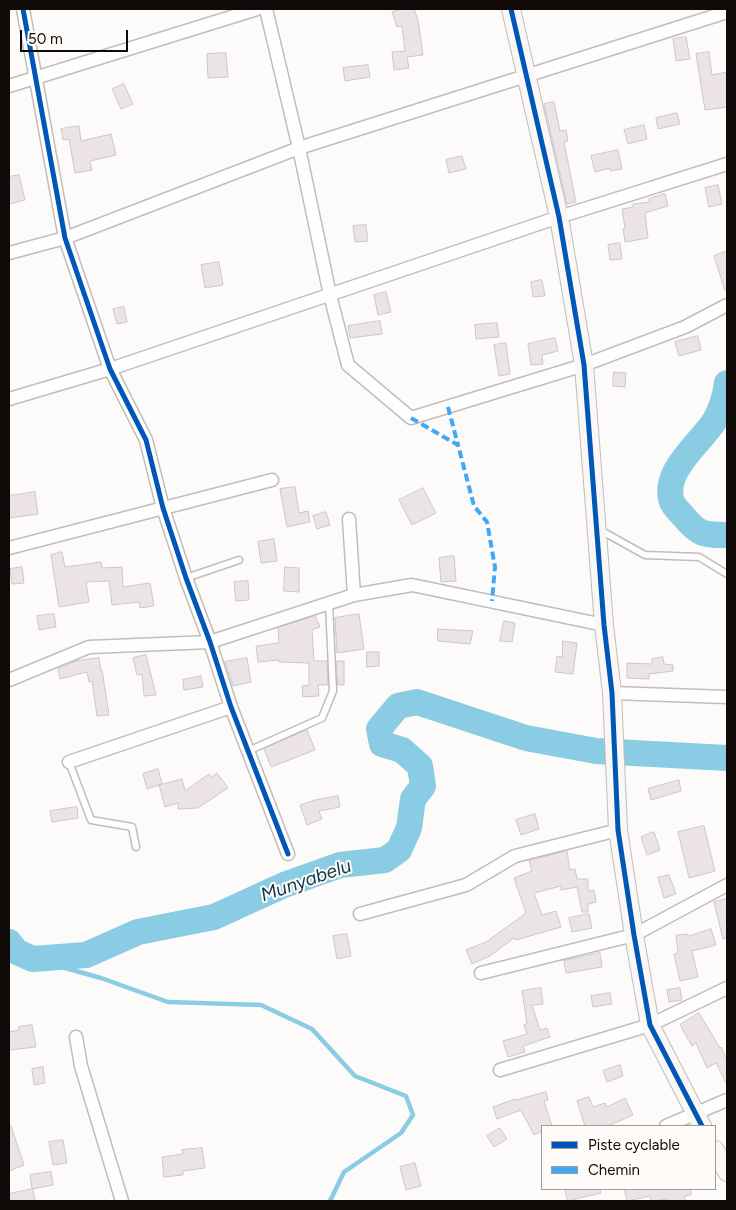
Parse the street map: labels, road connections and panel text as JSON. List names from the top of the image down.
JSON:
{
  "water": ["Munyabelu"],
  "legend": ["Piste cyclable", "Chemin"],
  "scale_bar": "50 m"
}
